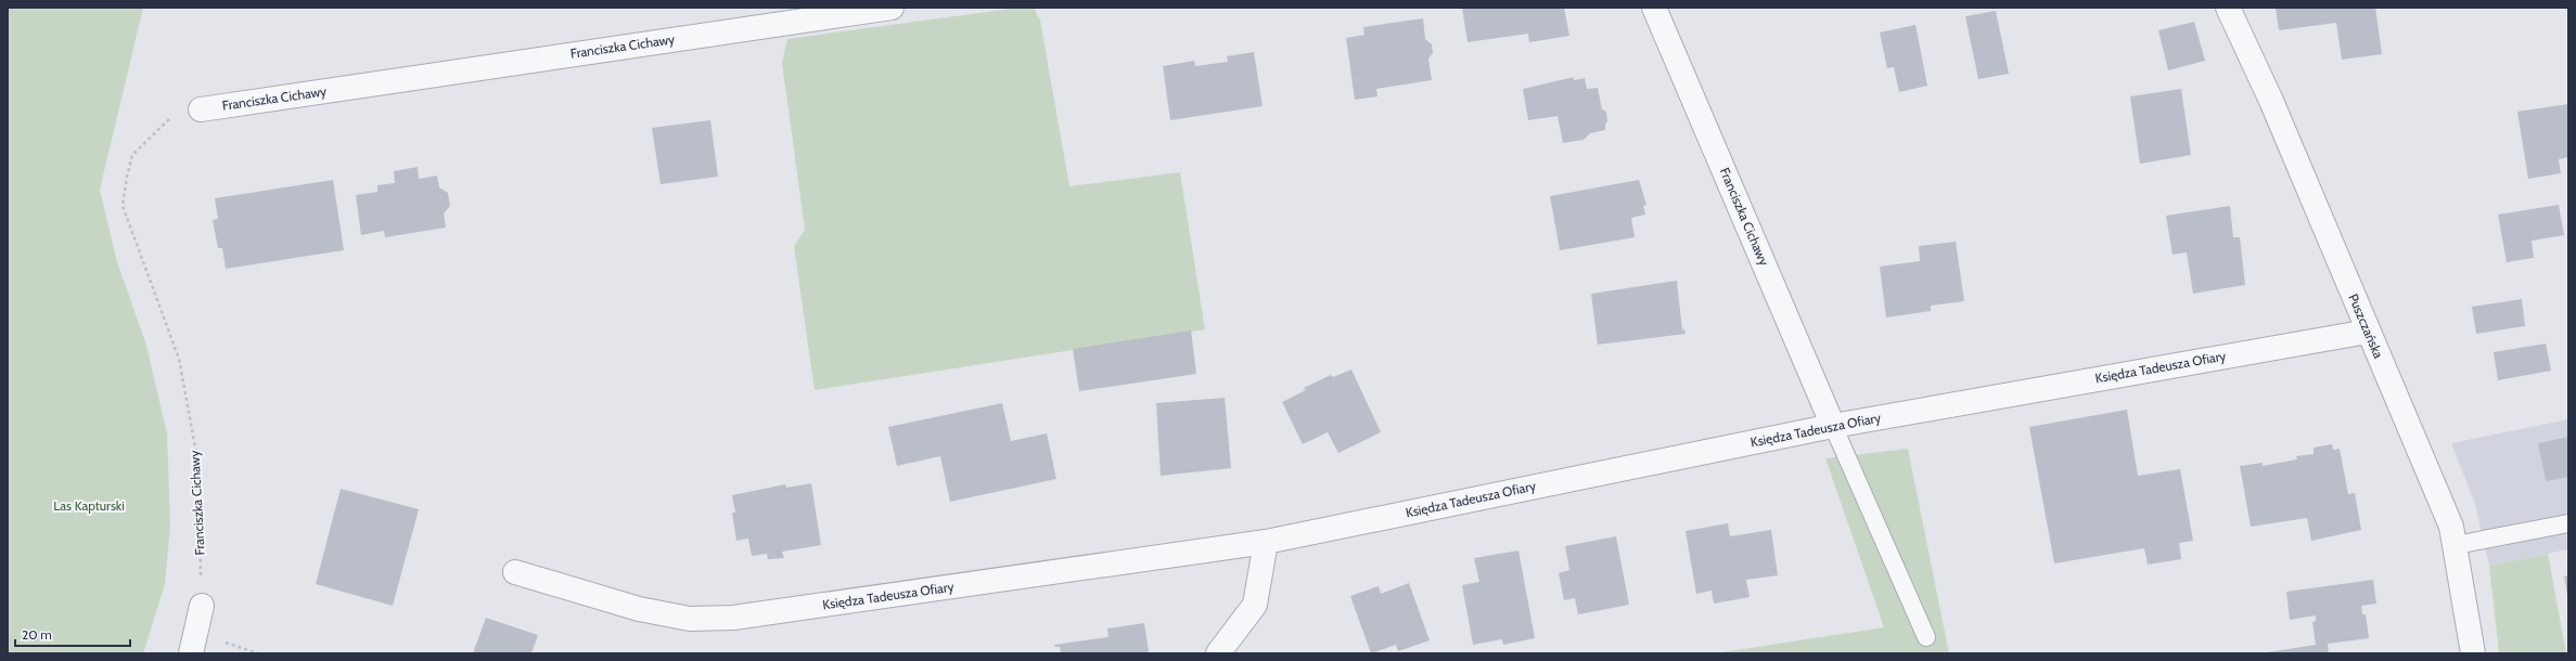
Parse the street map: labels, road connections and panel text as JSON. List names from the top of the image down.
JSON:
{
  "streets": {
    "street": ["Franciszka Cichawy", "Puszczańska", "Księdza Tadeusza Ofiary"]
  },
  "crossings": [
    ["Franciszka Cichawy", "Księdza Tadeusza Ofiary"],
    ["Puszczańska", "Księdza Tadeusza Ofiary"]
  ],
  "parks": ["Las Kapturski"],
  "scale_bar": "20 m"
}
